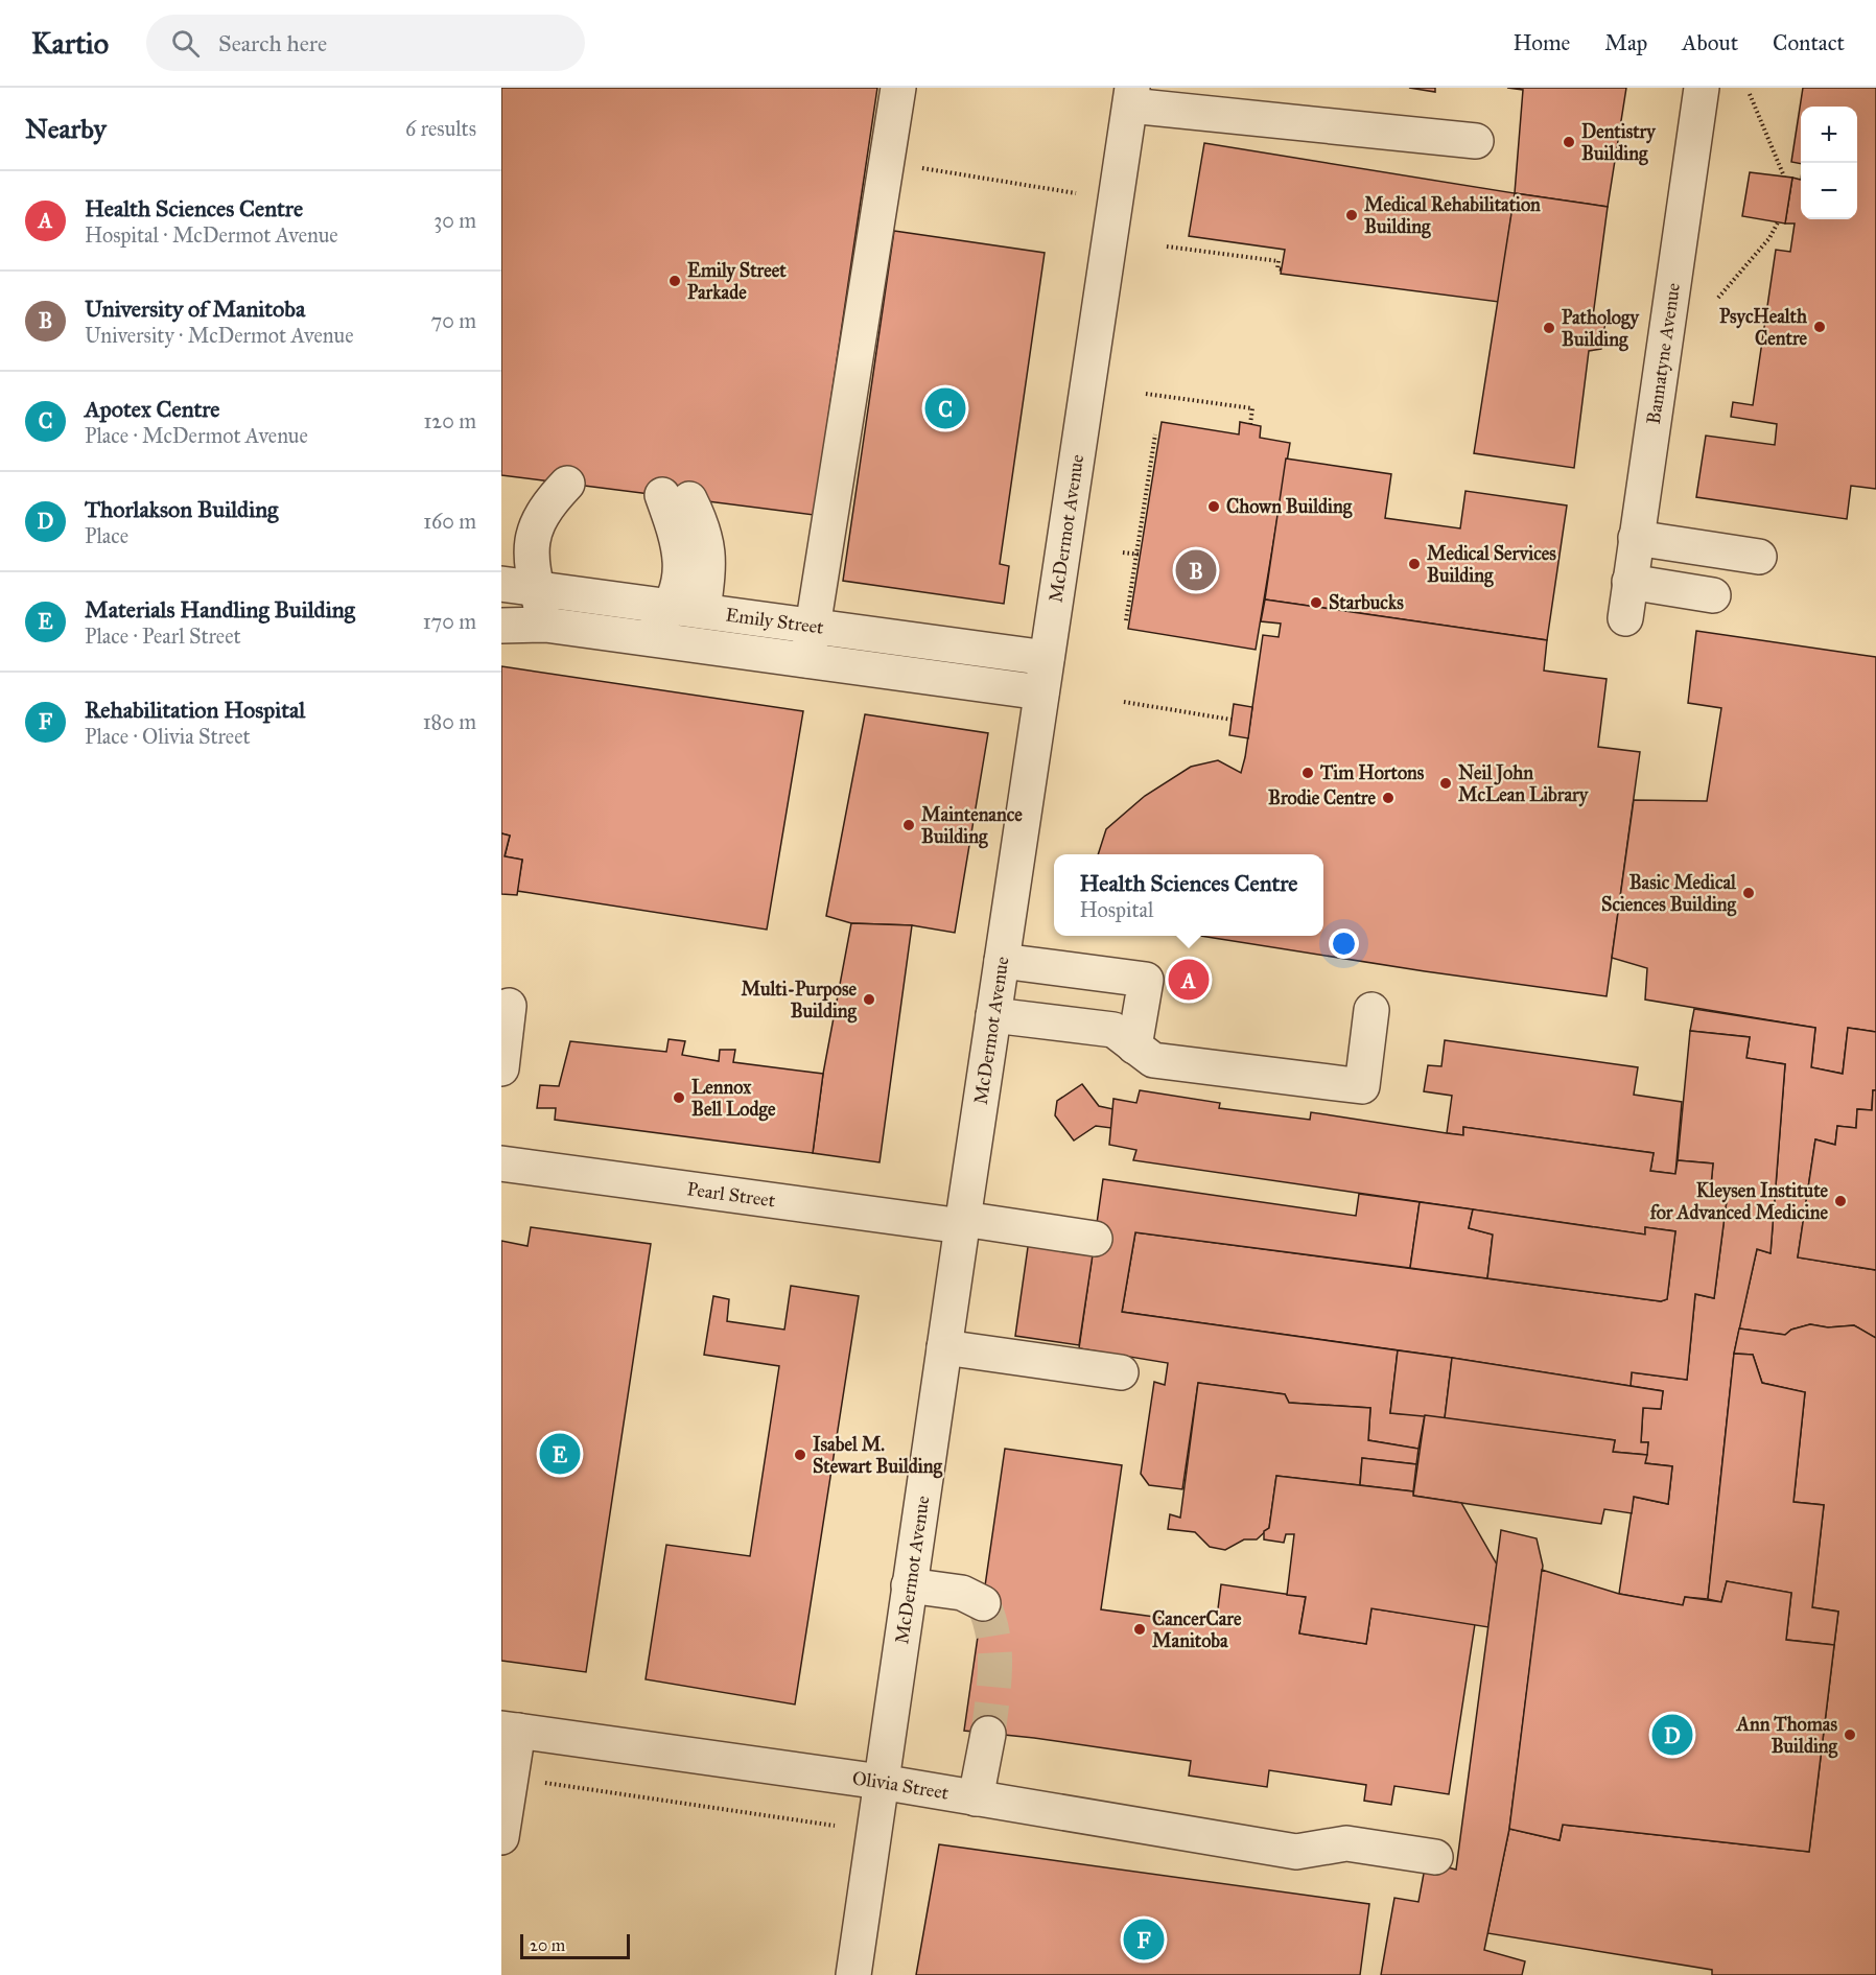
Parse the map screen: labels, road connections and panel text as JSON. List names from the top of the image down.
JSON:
{
  "streets": {
    "street": [
      "Bannatyne Avenue",
      "McDermot Avenue",
      "Emily Street",
      "Pearl Street",
      "Olivia Street"
    ]
  },
  "crossings": [
    ["McDermot Avenue", "Emily Street"],
    ["McDermot Avenue", "Pearl Street"],
    ["McDermot Avenue", "Olivia Street"]
  ],
  "places": [
    "Dentistry Building",
    "Medical Rehabilitation Building",
    "Emily Street Parkade",
    "PsycHealth Centre",
    "Pathology Building",
    "Chown Building",
    "Medical Services Building",
    "Starbucks",
    "Tim Hortons",
    "Neil John McLean Library",
    "Brodie Centre",
    "Maintenance Building",
    "Basic Medical Sciences Building",
    "Multi-Purpose Building",
    "Lennox Bell Lodge",
    "Kleysen Institute for Advanced Medicine",
    "Isabel M. Stewart Building",
    "CancerCare Manitoba",
    "Ann Thomas Building"
  ],
  "scale_bar": "20 m",
  "page": {
    "header": "Kartio",
    "search": "Search here",
    "nav": [
      "Home",
      "Map",
      "About",
      "Contact"
    ],
    "heading": ["Nearby", "6 results"],
    "map_buttons": ["+", "−"],
    "list": [
      {
        "mark": "A",
        "name": "Health Sciences Centre",
        "note": "Hospital · McDermot Avenue",
        "value": "30 m"
      },
      {
        "mark": "B",
        "name": "University of Manitoba",
        "note": "University · McDermot Avenue",
        "value": "70 m"
      },
      {
        "mark": "C",
        "name": "Apotex Centre",
        "note": "Place · McDermot Avenue",
        "value": "120 m"
      },
      {
        "mark": "D",
        "name": "Thorlakson Building",
        "note": "Place",
        "value": "160 m"
      },
      {
        "mark": "E",
        "name": "Materials Handling Building",
        "note": "Place · Pearl Street",
        "value": "170 m"
      },
      {
        "mark": "F",
        "name": "Rehabilitation Hospital",
        "note": "Place · Olivia Street",
        "value": "180 m"
      }
    ],
    "pins": [
      "C",
      "B",
      "A",
      "E",
      "D",
      "F"
    ],
    "popup": ["Health Sciences Centre", "Hospital"],
    "scale": "20 m"
  }
}
